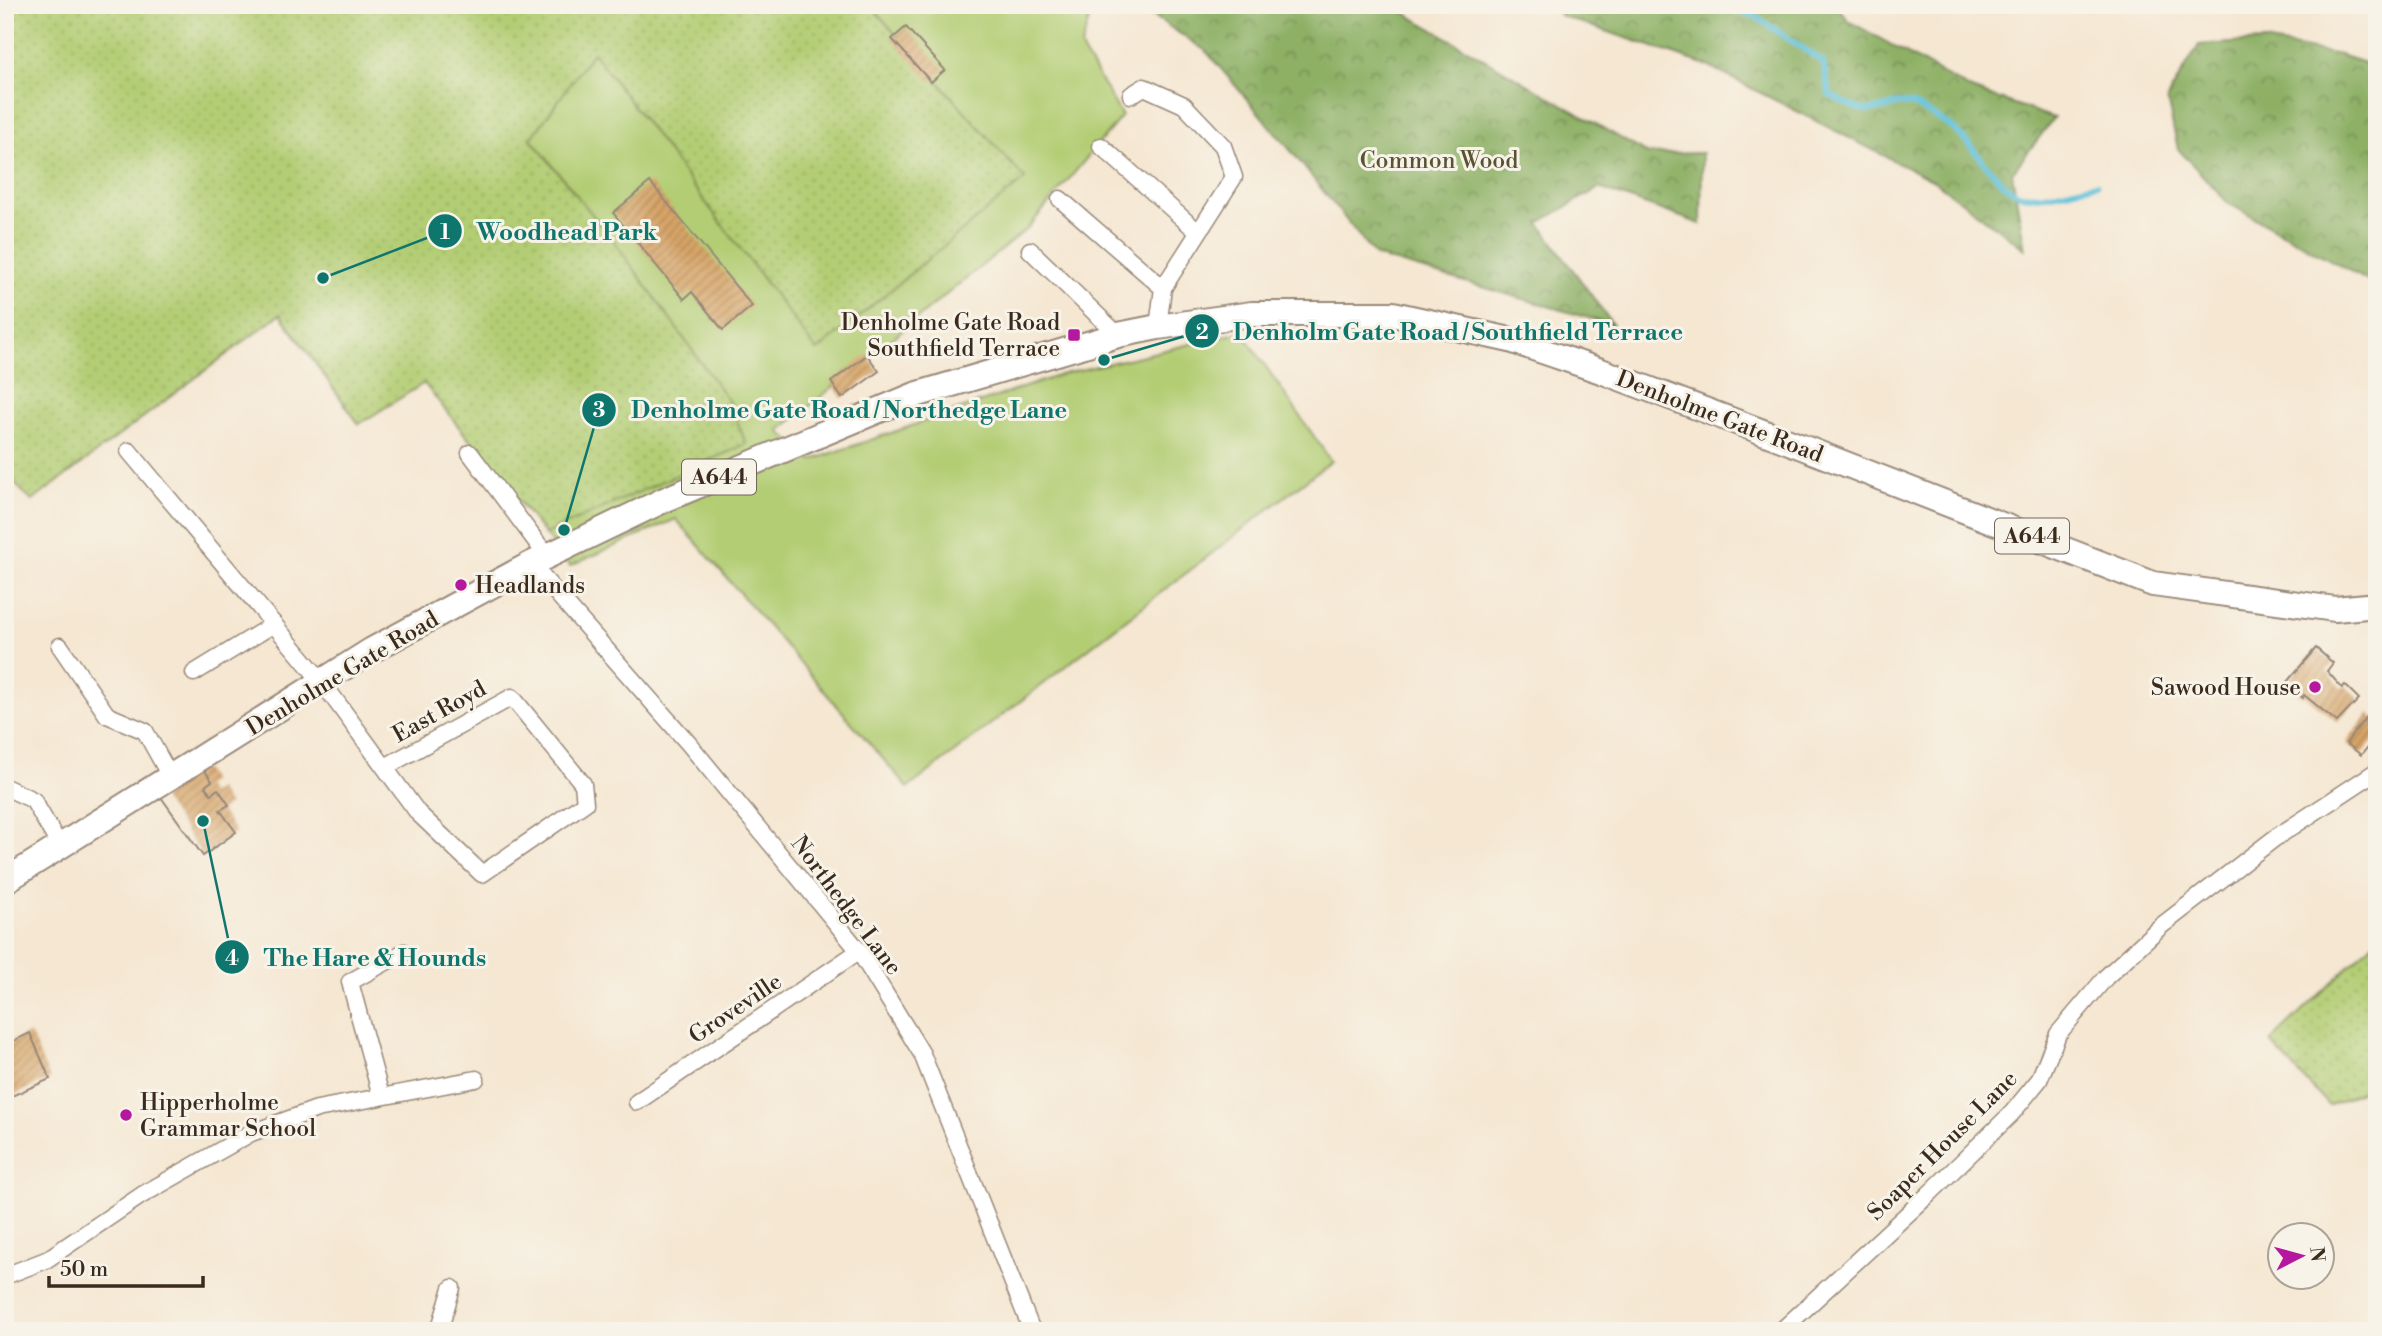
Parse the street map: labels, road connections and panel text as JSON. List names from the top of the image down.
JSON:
{
  "streets": {
    "main road": ["Denholme Gate Road", "A644"],
    "street": [
      "East Royd",
      "Northedge Lane",
      "Groveville",
      "Soaper House Lane"
    ]
  },
  "crossings": [
    ["Denholme Gate Road", "Northedge Lane"],
    ["Northedge Lane", "Groveville"]
  ],
  "parks": ["Common Wood"],
  "places": {
    "other": [
      "Woodhead Park",
      "Denholm Gate Road / Southfield Terrace",
      "Denholme Gate Road / Northedge Lane",
      "Headlands",
      "Sawood House",
      "The Hare & Hounds",
      "Hipperholme Grammar School"
    ],
    "transit": ["Denholme Gate Road Southfield Terrace"]
  },
  "scale_bar": "50 m",
  "north": "right"
}
